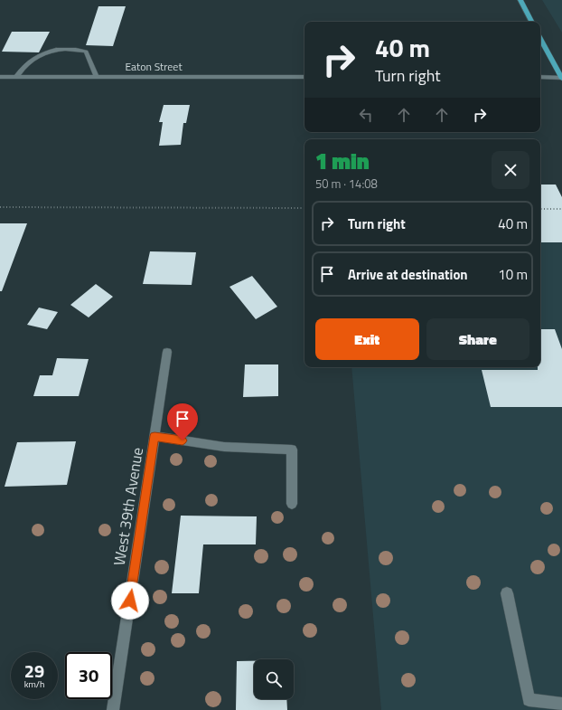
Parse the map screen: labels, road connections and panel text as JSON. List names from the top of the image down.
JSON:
{
  "streets": {
    "street": ["Eaton Street", "West 39th Avenue"]
  },
  "page": {
    "turn": ["40 m", "Turn right"],
    "heading": ["1 min", "50 m · 14:08"],
    "list": [
      {
        "name": "Turn right",
        "value": "40 m"
      },
      {
        "name": "Arrive at destination",
        "value": "10 m"
      }
    ],
    "buttons": ["Exit", "Share"],
    "speed": "29 km/h",
    "limit": "30"
  }
}
